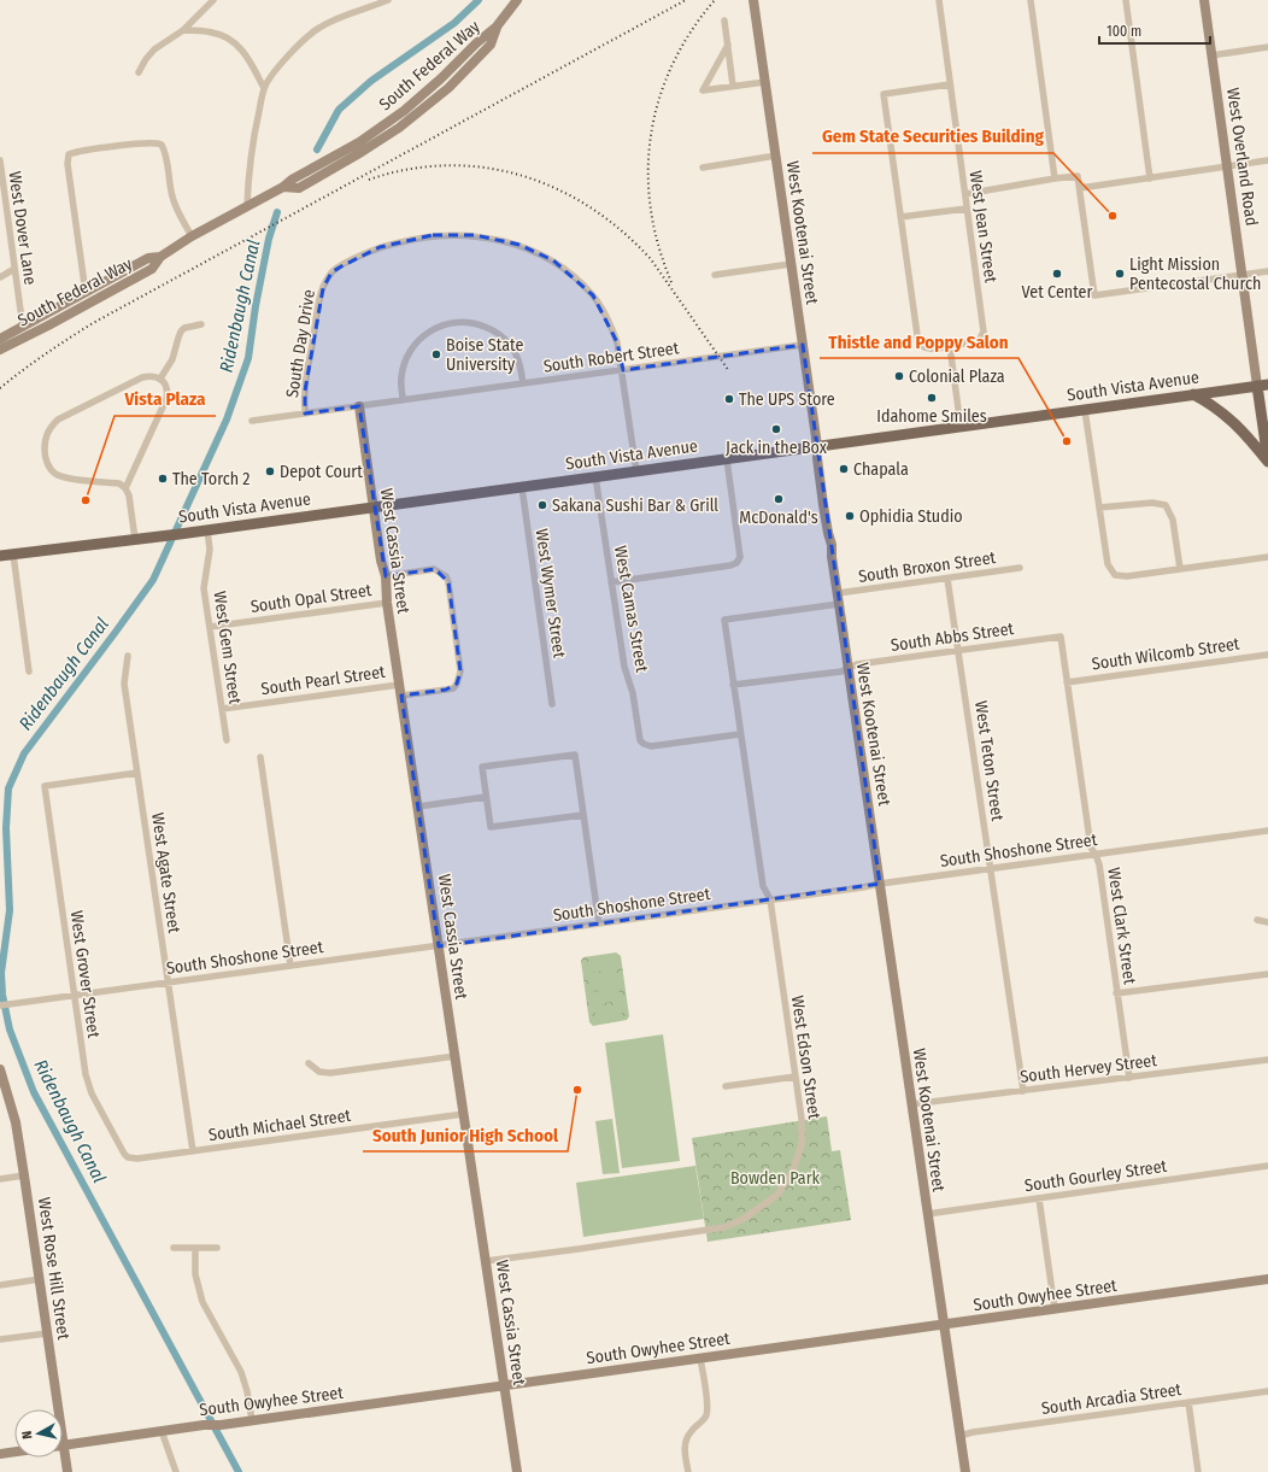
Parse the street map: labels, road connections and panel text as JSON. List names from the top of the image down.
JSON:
{
  "streets": {
    "main road": ["West Overland Road", "South Vista Avenue"],
    "street": [
      "South Federal Way",
      "West Jean Street",
      "West Dover Lane",
      "West Kootenai Street",
      "South Day Drive",
      "South Robert Street",
      "West Cassia Street",
      "South Broxon Street",
      "West Wymer Street",
      "South Opal Street",
      "West Camas Street",
      "South Abbs Street",
      "West Gem Street",
      "South Wilcomb Street",
      "South Pearl Street",
      "West Teton Street",
      "South Shoshone Street",
      "West Agate Street",
      "West Clark Street",
      "West Grover Street",
      "West Edson Street",
      "South Hervey Street",
      "South Michael Street",
      "South Gourley Street",
      "West Rose Hill Street",
      "South Owyhee Street",
      "South Arcadia Street"
    ]
  },
  "crossings": [
    ["South Federal Way", "West Dover Lane"],
    ["West Overland Road", "South Vista Avenue"],
    ["West Kootenai Street", "South Robert Street"],
    ["West Kootenai Street", "South Vista Avenue"],
    ["West Kootenai Street", "South Broxon Street"],
    ["West Kootenai Street", "South Abbs Street"],
    ["West Kootenai Street", "South Shoshone Street"],
    ["West Kootenai Street", "South Hervey Street"],
    ["West Kootenai Street", "South Gourley Street"],
    ["West Kootenai Street", "South Owyhee Street"],
    ["West Kootenai Street", "South Arcadia Street"],
    ["South Day Drive", "South Robert Street"],
    ["South Day Drive", "South Vista Avenue"],
    ["South Robert Street", "West Cassia Street"],
    ["South Vista Avenue", "West Cassia Street"],
    ["South Vista Avenue", "West Wymer Street"],
    ["South Vista Avenue", "West Camas Street"],
    ["South Vista Avenue", "West Gem Street"],
    ["West Cassia Street", "South Opal Street"],
    ["West Cassia Street", "South Pearl Street"],
    ["West Cassia Street", "South Shoshone Street"],
    ["West Cassia Street", "West Edson Street"],
    ["West Cassia Street", "South Michael Street"],
    ["West Cassia Street", "South Owyhee Street"],
    ["South Broxon Street", "West Teton Street"],
    ["South Broxon Street", "West Edson Street"],
    ["South Opal Street", "West Gem Street"],
    ["West Camas Street", "West Edson Street"],
    ["South Abbs Street", "West Teton Street"],
    ["South Abbs Street", "West Clark Street"],
    ["South Abbs Street", "West Edson Street"],
    ["West Gem Street", "South Pearl Street"],
    ["South Wilcomb Street", "West Clark Street"],
    ["West Teton Street", "South Shoshone Street"],
    ["West Teton Street", "South Hervey Street"],
    ["South Shoshone Street", "West Agate Street"],
    ["South Shoshone Street", "West Clark Street"],
    ["South Shoshone Street", "West Grover Street"],
    ["South Shoshone Street", "West Edson Street"],
    ["West Agate Street", "West Grover Street"],
    ["West Agate Street", "South Michael Street"],
    ["West Clark Street", "South Hervey Street"],
    ["West Grover Street", "South Michael Street"],
    ["West Rose Hill Street", "South Owyhee Street"]
  ],
  "water": ["Ridenbaugh Canal"],
  "parks": ["Bowden Park"],
  "places": [
    "Gem State Securities Building",
    "Vet Center",
    "Light Mission Pentecostal Church",
    "Boise State University",
    "Colonial Plaza",
    "Idahome Smiles",
    "The UPS Store",
    "Jack in the Box",
    "Thistle and Poppy Salon",
    "Chapala",
    "Depot Court",
    "The Torch 2",
    "McDonald's",
    "Vista Plaza",
    "Sakana Sushi Bar & Grill",
    "Ophidia Studio",
    "South Junior High School"
  ],
  "scale_bar": "100 m",
  "north": "left"
}
